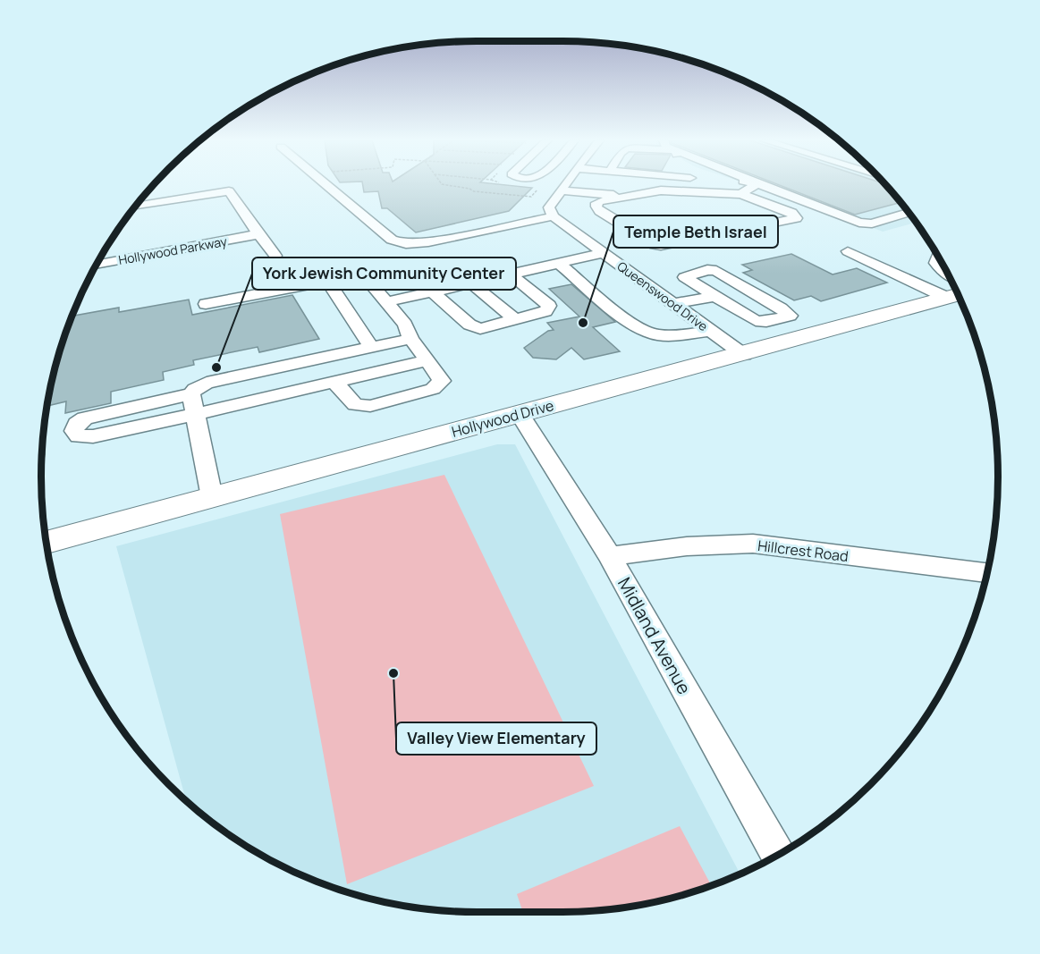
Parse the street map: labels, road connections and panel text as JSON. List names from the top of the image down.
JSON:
{
  "streets": {
    "main road": ["Hollywood Drive"],
    "street": [
      "Hollywood Parkway",
      "Queenswood Drive",
      "Hillcrest Road",
      "Midland Avenue"
    ]
  },
  "crossings": [
    ["Queenswood Drive", "Hollywood Drive"],
    ["Hollywood Drive", "Midland Avenue"],
    ["Hillcrest Road", "Midland Avenue"]
  ],
  "places": ["Temple Beth Israel", "York Jewish Community Center", "Valley View Elementary"]
}
